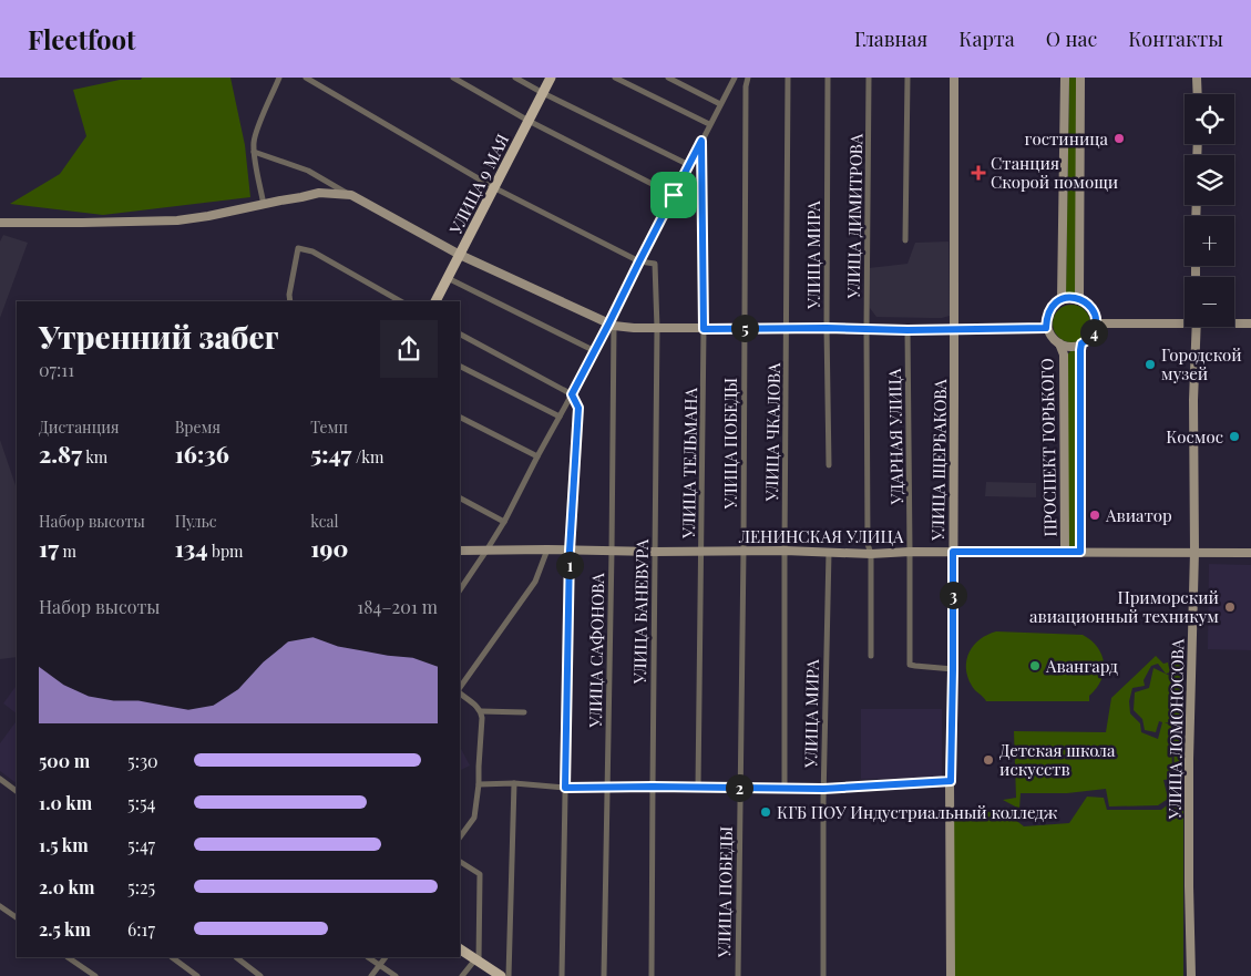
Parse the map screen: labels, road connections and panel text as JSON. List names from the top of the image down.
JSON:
{
  "streets": {
    "main road": [
      "УЛИЦА 9 МАЯ",
      "ПРОСПЕКТ ГОРЬКОГО",
      "УЛИЦА ЩЕРБАКОВА",
      "ЛЕНИНСКАЯ УЛИЦА",
      "УЛИЦА ЛОМОНОСОВА"
    ],
    "street": [
      "УЛИЦА ДИМИТРОВА",
      "УЛИЦА МИРА",
      "УЛИЦА ЧКАЛОВА",
      "УДАРНАЯ УЛИЦА",
      "УЛИЦА ПОБЕДЫ",
      "УЛИЦА ТЕЛЬМАНА",
      "УЛИЦА БАНЕВУРА",
      "УЛИЦА САФОНОВА"
    ]
  },
  "crossings": [
    ["УЛИЦА ДИМИТРОВА", "ЛЕНИНСКАЯ УЛИЦА"],
    ["УЛИЦА МИРА", "ЛЕНИНСКАЯ УЛИЦА"],
    ["УЛИЦА ЧКАЛОВА", "ЛЕНИНСКАЯ УЛИЦА"],
    ["УДАРНАЯ УЛИЦА", "УЛИЦА ЩЕРБАКОВА"],
    ["УДАРНАЯ УЛИЦА", "ЛЕНИНСКАЯ УЛИЦА"],
    ["УЛИЦА ПОБЕДЫ", "ЛЕНИНСКАЯ УЛИЦА"],
    ["ПРОСПЕКТ ГОРЬКОГО", "ЛЕНИНСКАЯ УЛИЦА"],
    ["УЛИЦА ЩЕРБАКОВА", "ЛЕНИНСКАЯ УЛИЦА"],
    ["УЛИЦА ТЕЛЬМАНА", "ЛЕНИНСКАЯ УЛИЦА"],
    ["ЛЕНИНСКАЯ УЛИЦА", "УЛИЦА БАНЕВУРА"],
    ["ЛЕНИНСКАЯ УЛИЦА", "УЛИЦА САФОНОВА"],
    ["ЛЕНИНСКАЯ УЛИЦА", "УЛИЦА ЛОМОНОСОВА"]
  ],
  "places": {
    "other": [
      "гостиница",
      "Городской музей",
      "Космос",
      "Авиатор",
      "Приморский авиационный техникум",
      "Авангард",
      "Детская школа искусств",
      "КГБ ПОУ Индустриальный колледж"
    ],
    "health": ["Станция Скорой помощи"]
  },
  "page": {
    "header": "Fleetfoot",
    "nav": [
      "Главная",
      "Карта",
      "О нас",
      "Контакты"
    ],
    "map_buttons": ["+", "−"],
    "heading": ["Утренний забег", "07:11"],
    "pins": [
      "5",
      "4",
      "1",
      "3",
      "2"
    ],
    "stats": [
      ["Дистанция", "2.87 km"],
      ["Время", "16:36"],
      ["Темп", "5:47 /km"],
      ["Набор высоты", "17 m"],
      ["Пульс", "134 bpm"],
      ["kcal", "190"]
    ],
    "chart": ["Набор высоты", "184–201 m"],
    "list": [
      {
        "name": "500 m",
        "note": "5:30"
      },
      {
        "name": "1.0 km",
        "note": "5:54"
      },
      {
        "name": "1.5 km",
        "note": "5:47"
      },
      {
        "name": "2.0 km",
        "note": "5:25"
      },
      {
        "name": "2.5 km",
        "note": "6:17"
      }
    ]
  }
}
